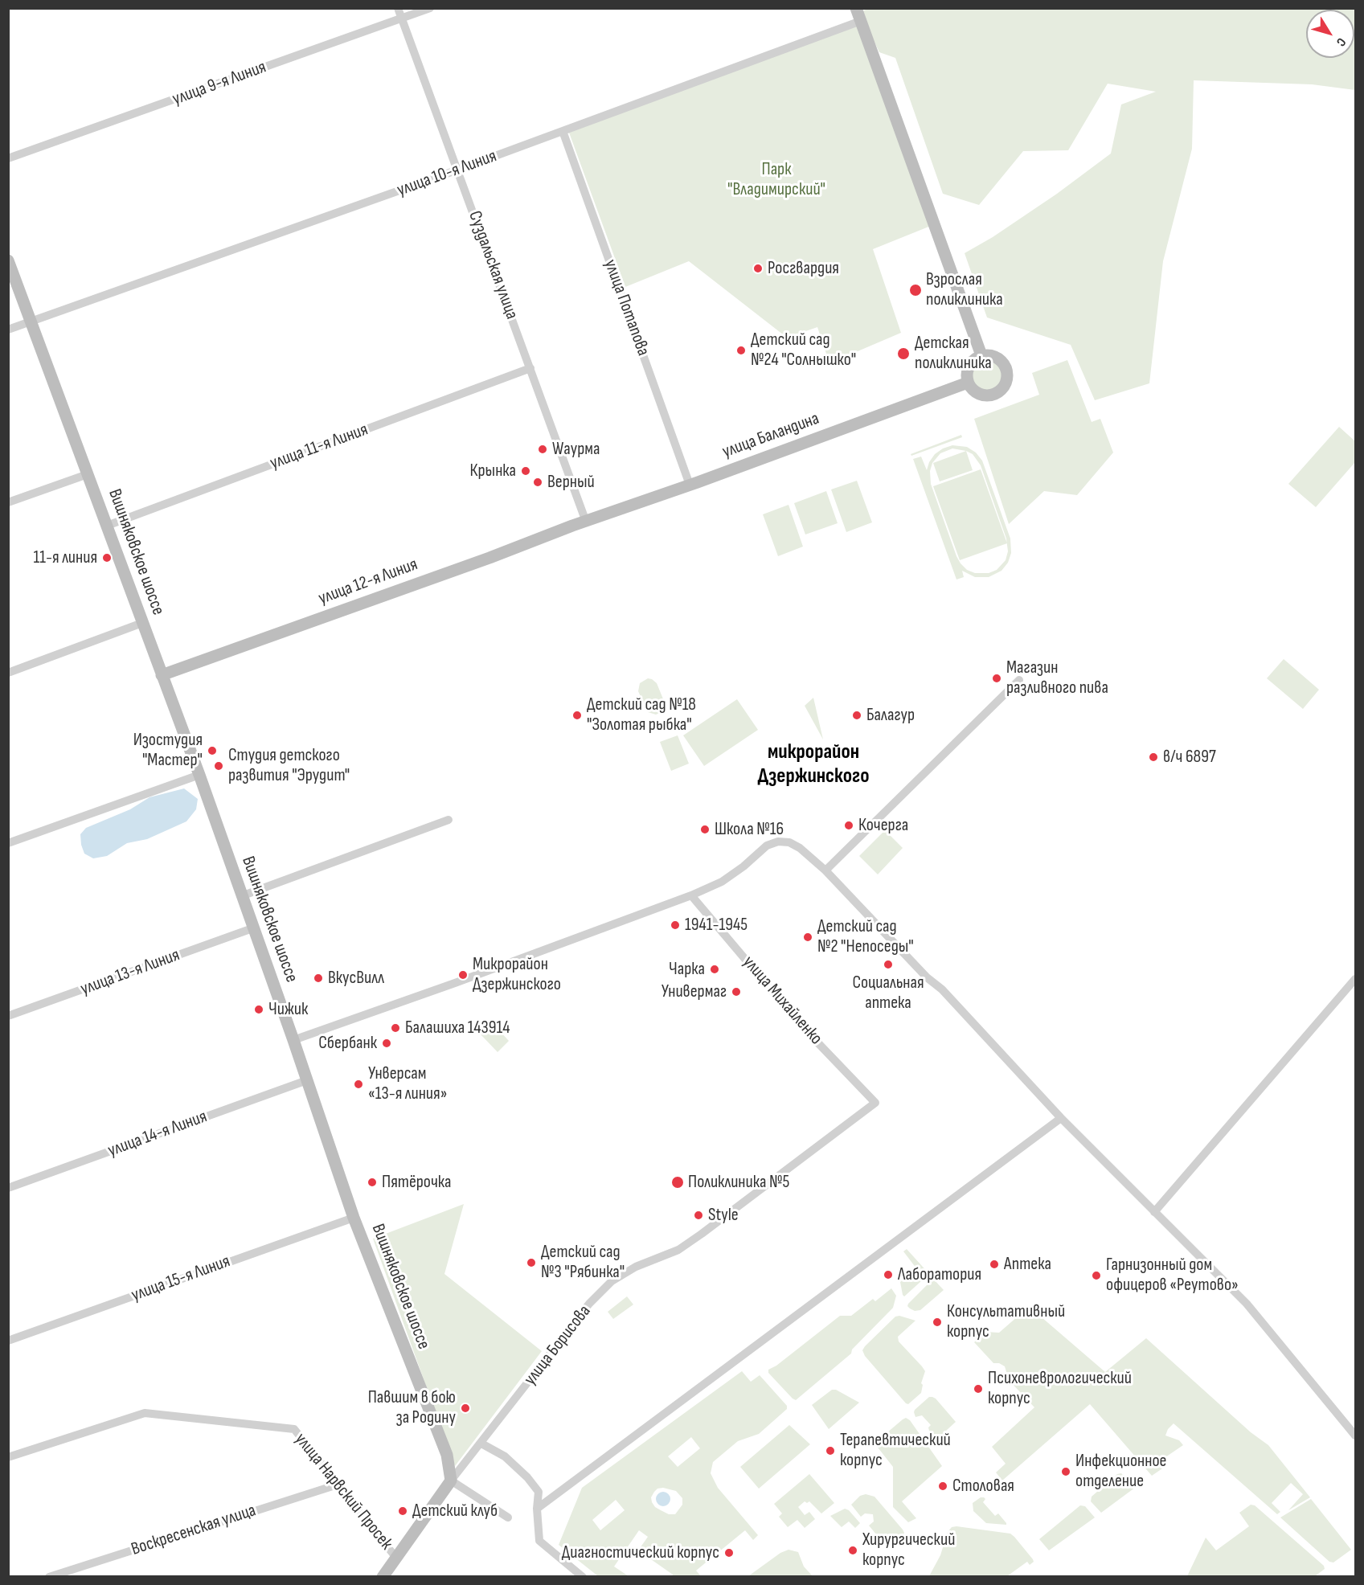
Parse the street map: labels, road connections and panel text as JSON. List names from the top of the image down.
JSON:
{
  "streets": {
    "street": [
      "улица 9-я Линия",
      "улица 10-я Линия",
      "Суздальская улица",
      "улица Потапова",
      "улица Баландина",
      "улица 11-я Линия",
      "Вишняковское шоссе",
      "улица 12-я Линия",
      "улица 13-я Линия",
      "улица Михайленко",
      "улица 14-я Линия",
      "улица 15-я Линия",
      "улица Борисова",
      "улица Нарвский Просек",
      "Воскресенская улица"
    ]
  },
  "crossings": [
    ["улица 9-я Линия", "Суздальская улица"],
    ["улица 10-я Линия", "Суздальская улица"],
    ["улица 10-я Линия", "улица Потапова"],
    ["улица 10-я Линия", "Вишняковское шоссе"],
    ["Суздальская улица", "улица Баландина"],
    ["Суздальская улица", "улица 11-я Линия"],
    ["Суздальская улица", "улица 12-я Линия"],
    ["улица Потапова", "улица Баландина"],
    ["улица Баландина", "улица 12-я Линия"],
    ["улица 11-я Линия", "Вишняковское шоссе"],
    ["Вишняковское шоссе", "улица 12-я Линия"],
    ["Вишняковское шоссе", "улица 13-я Линия"],
    ["Вишняковское шоссе", "улица 14-я Линия"],
    ["Вишняковское шоссе", "улица 15-я Линия"],
    ["Вишняковское шоссе", "улица Борисова"],
    ["улица Михайленко", "улица Борисова"],
    ["улица Нарвский Просек", "Воскресенская улица"]
  ],
  "districts": ["микрорайон Дзержинского"],
  "parks": ["Парк \"Владимирский\""],
  "places": [
    "Росгвардия",
    "Взрослая поликлиника",
    "Детский сад №24 \"Солнышко\"",
    "Детская поликлиника",
    "Wаурма",
    "Крынка",
    "Верный",
    "11-я линия",
    "Магазин разливного пива",
    "Детский сад №18 \"Золотая рыбка\"",
    "Балагур",
    "Изостудия \"Мастер\"",
    "в/ч 6897",
    "Студия детского развития \"Эрудит\"",
    "Кочерга",
    "Школа №16",
    "1941-1945",
    "Детский сад №2 \"Непоседы\"",
    "Социальная аптека",
    "Чарка",
    "Микрорайон Дзержинского",
    "ВкусВилл",
    "Универмаг",
    "Чижик",
    "Балашиха 143914",
    "Сбербанк",
    "Унверсам «13-я линия»",
    "Пятёрочка",
    "Поликлиника №5",
    "Style",
    "Детский сад №3 \"Рябинка\"",
    "Аптека",
    "Лаборатория",
    "Гарнизонный дом офицеров «Реутово»",
    "Консультативный корпус",
    "Психоневрологический корпус",
    "Павшим в бою за Родину",
    "Терапевтический корпус",
    "Инфекционное отделение",
    "Столовая",
    "Детский клуб",
    "Хирургический корпус",
    "Диагностический корпус"
  ],
  "north": "bottom right"
}
